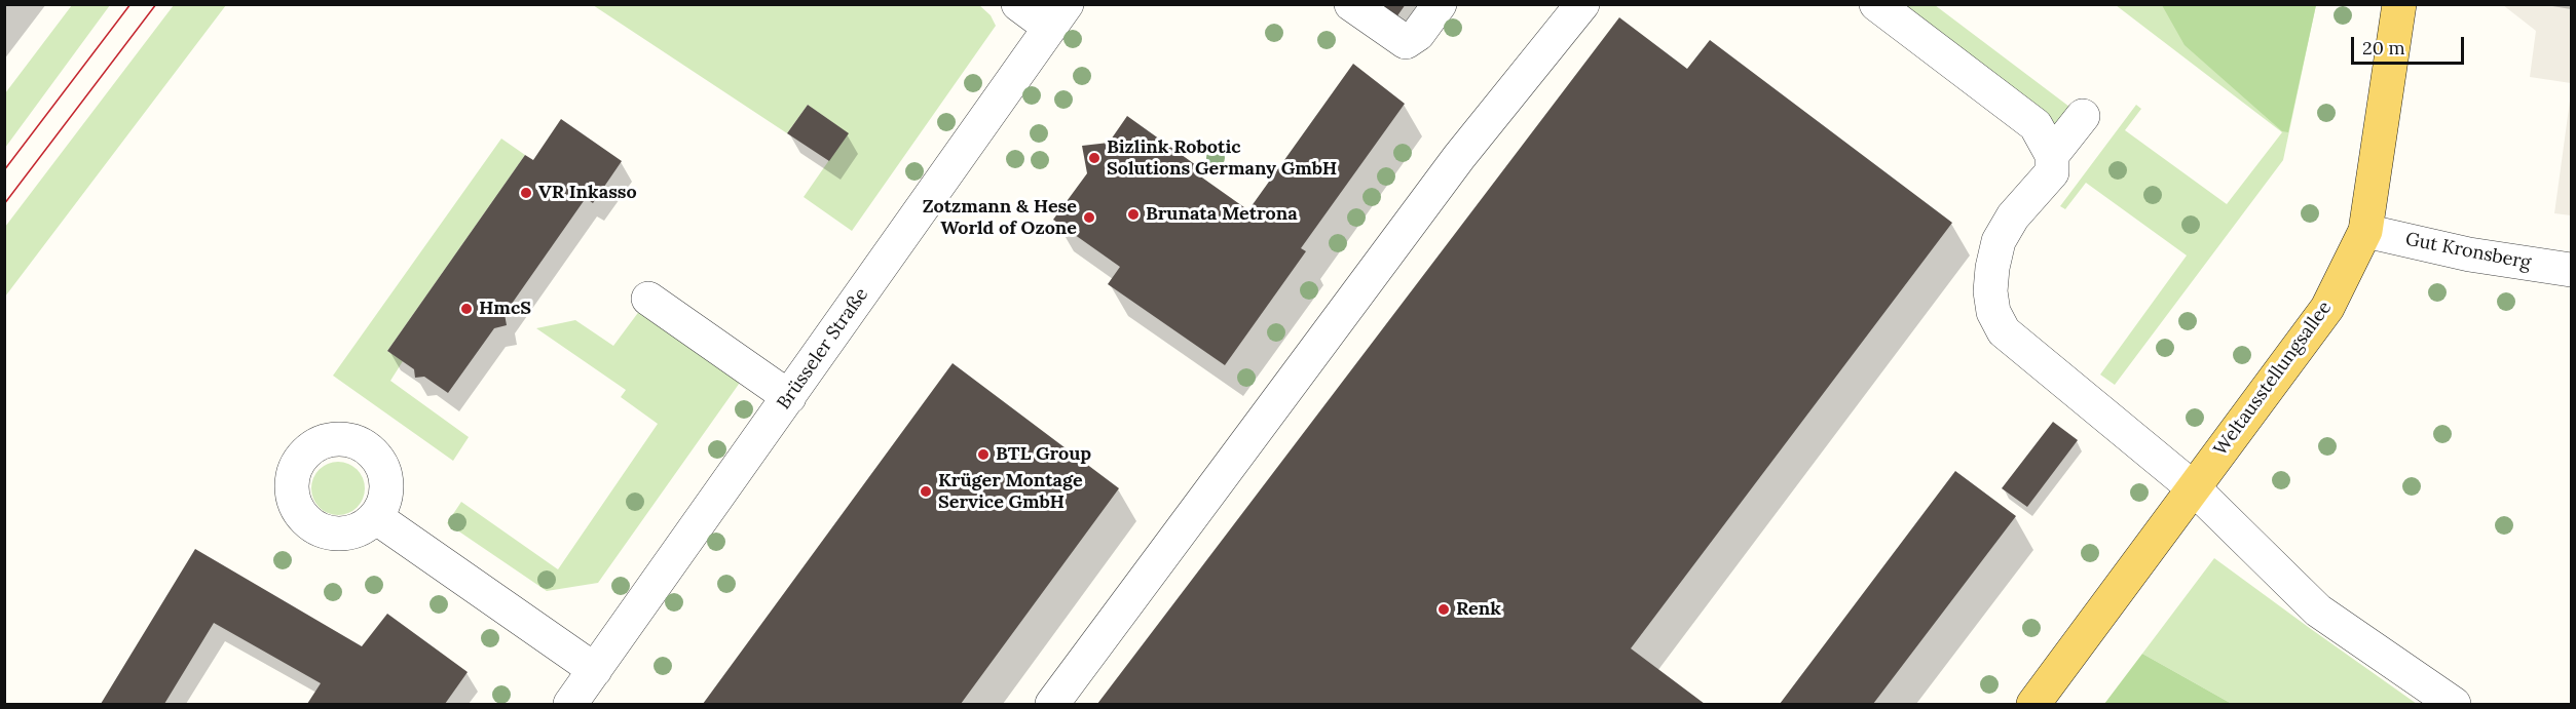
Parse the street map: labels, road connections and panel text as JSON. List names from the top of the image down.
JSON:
{
  "streets": {
    "main road": ["Weltausstellungsallee"],
    "street": ["Gut Kronsberg", "Brüsseler Straße"]
  },
  "crossings": [
    ["Gut Kronsberg", "Weltausstellungsallee"]
  ],
  "places": [
    "Bizlink Robotic Solutions Germany GmbH",
    "VR Inkasso",
    "Brunata Metrona",
    "Zotzmann & Hese World of Ozone",
    "HmcS",
    "BTL Group",
    "Krüger Montage Service GmbH",
    "Renk"
  ],
  "scale_bar": "20 m"
}
